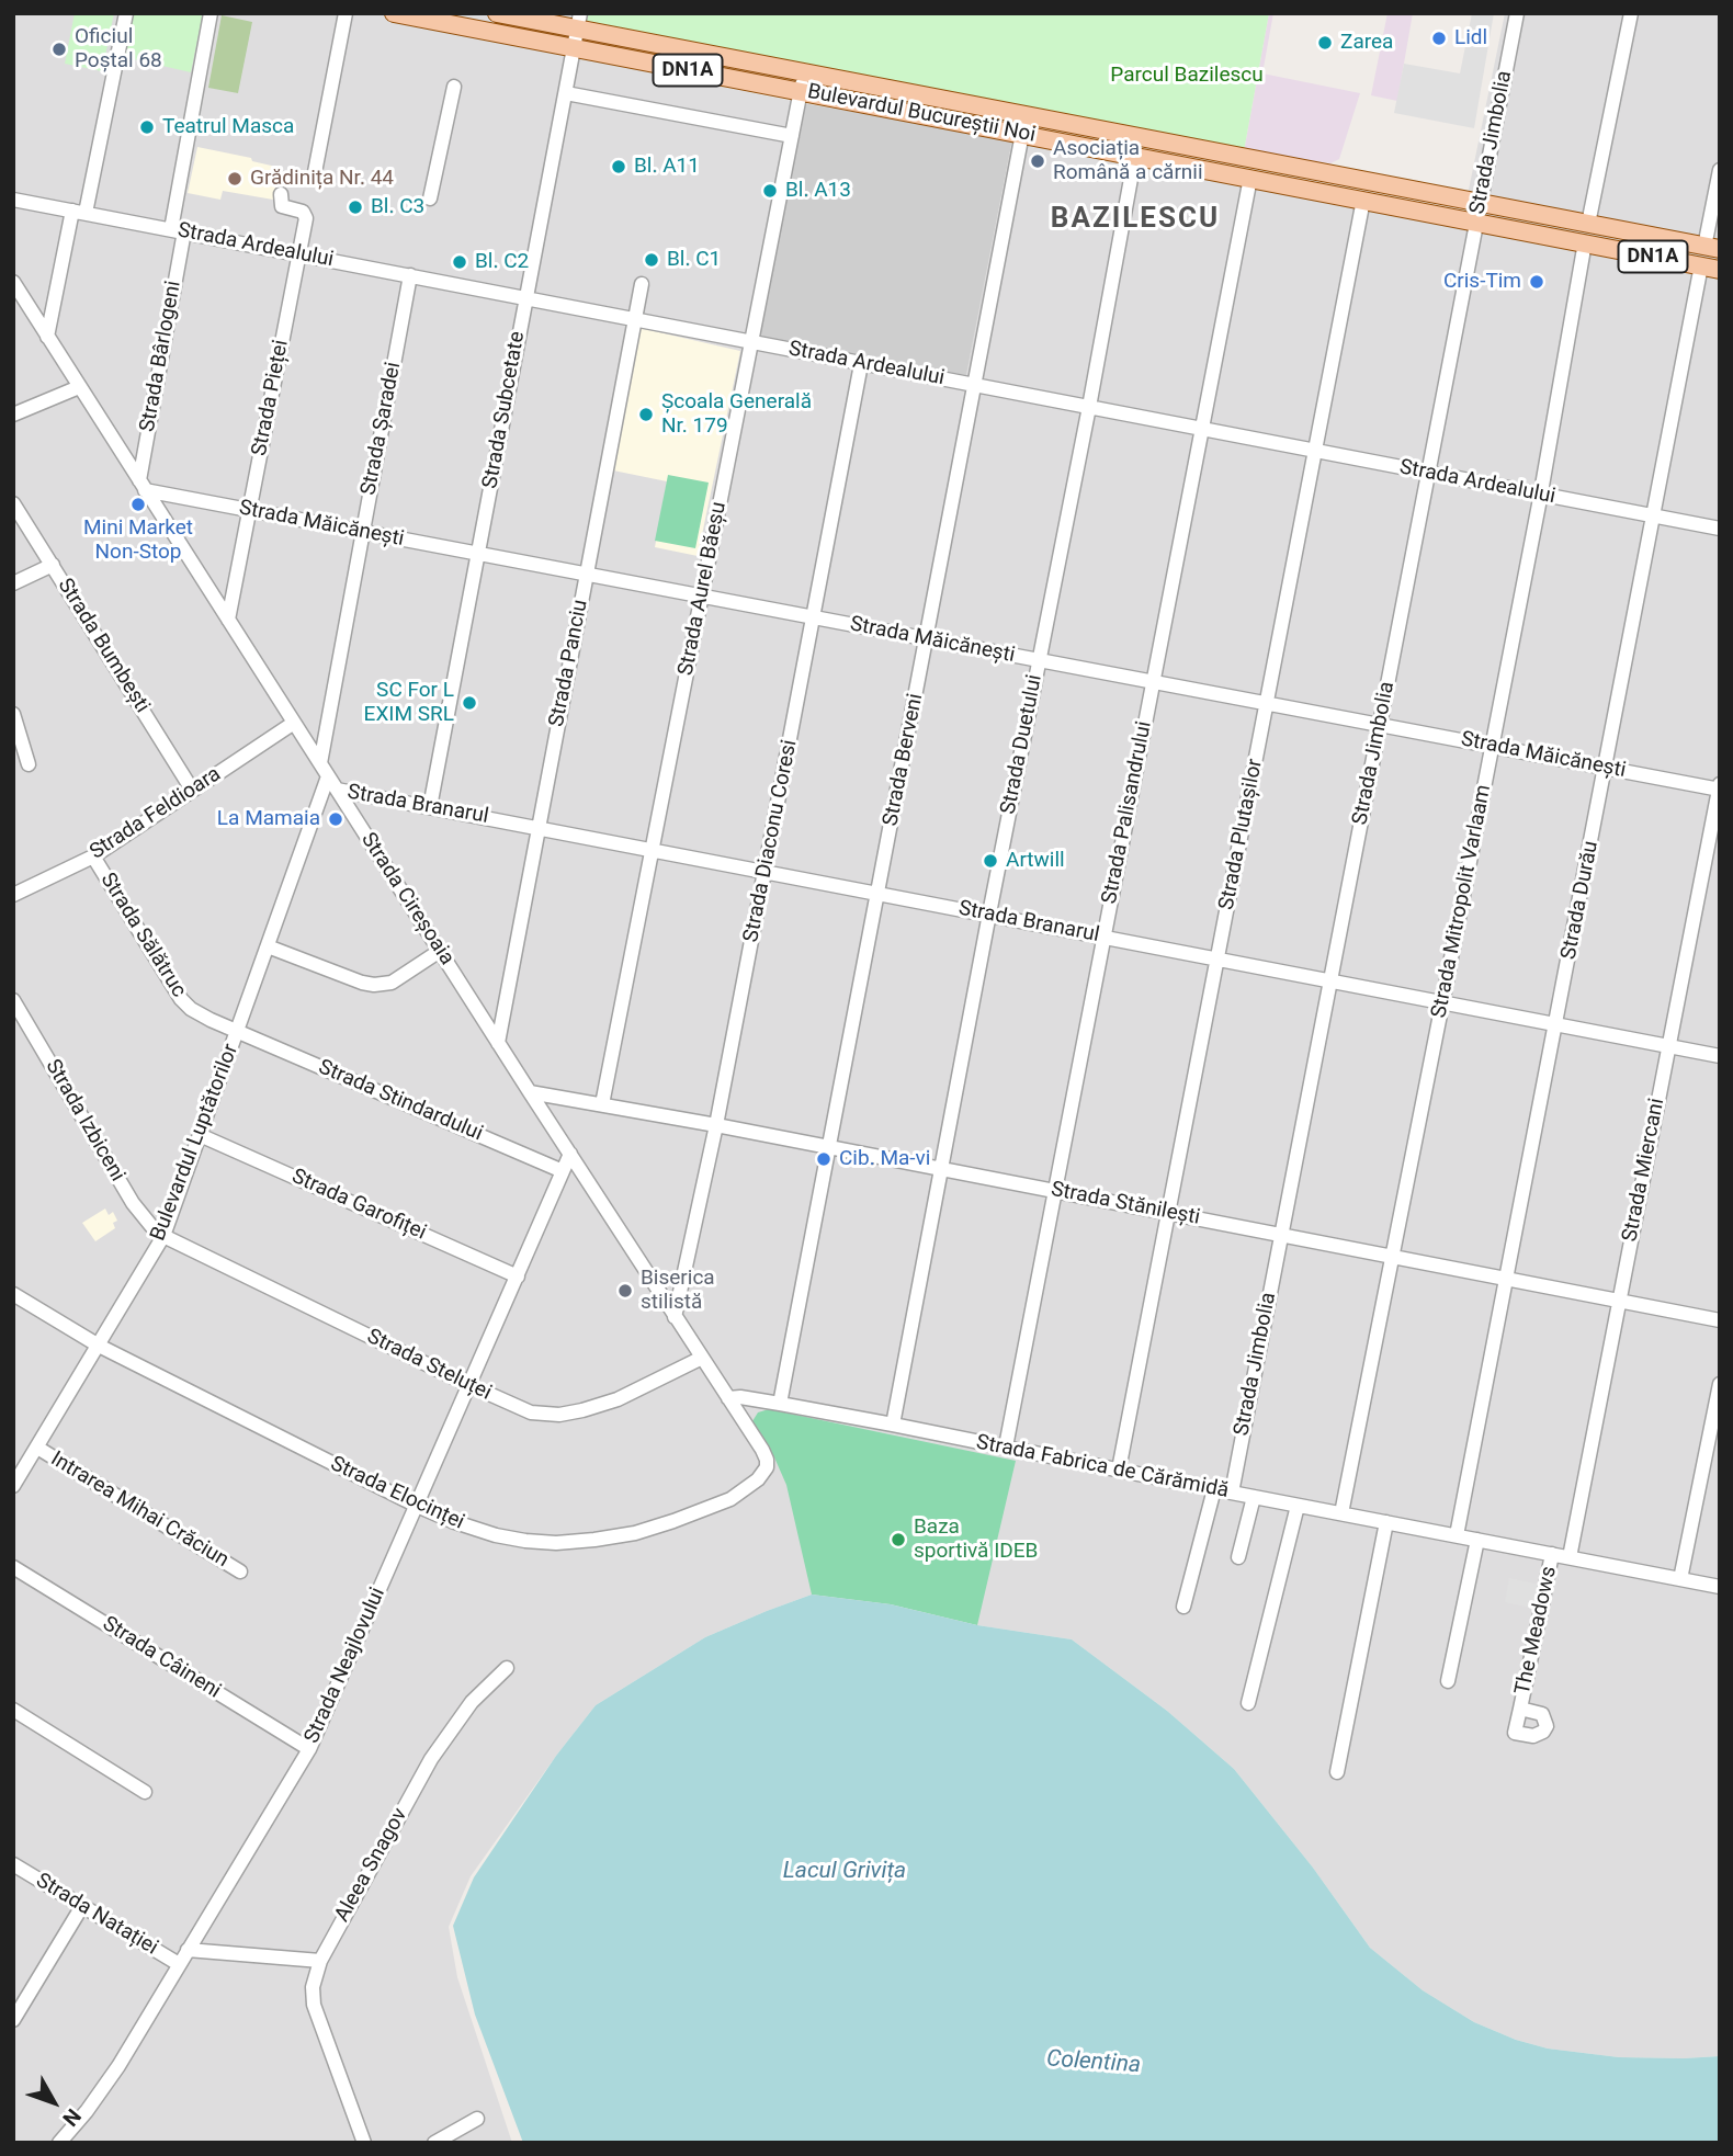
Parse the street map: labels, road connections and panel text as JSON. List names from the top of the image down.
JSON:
{
  "streets": {
    "main road": ["DN1A", "Bulevardul Bucureștii Noi"],
    "street": [
      "Strada Jimbolia",
      "Strada Ardealului",
      "Strada Bârlogeni",
      "Strada Pieței",
      "Strada Subcetate",
      "Strada Șaradei",
      "Strada Măicănești",
      "Strada Aurel Băeșu",
      "Strada Bumbești",
      "Strada Panciu",
      "Strada Duetului",
      "Strada Berveni",
      "Strada Branarul",
      "Strada Palisandrului",
      "Strada Feldioara",
      "Strada Plutașilor",
      "Strada Diaconu Coresi",
      "Strada Cireșoaia",
      "Strada Durău",
      "Strada Mitropolit Varlaam",
      "Strada Sălătruc",
      "Strada Stindardului",
      "Strada Izbiceni",
      "Bulevardul Luptătorilor",
      "Strada Miercani",
      "Strada Stănilești",
      "Strada Garofiței",
      "Strada Steluței",
      "Strada Fabrica de Cărămidă",
      "Strada Elocinței",
      "Intrarea Mihai Crăciun",
      "The Meadows",
      "Strada Câineni",
      "Strada Neajlovului",
      "Aleea Snagov",
      "Strada Natației"
    ]
  },
  "crossings": [
    ["Bulevardul Bucureștii Noi", "Strada Jimbolia"],
    ["Bulevardul Bucureștii Noi", "Strada Subcetate"],
    ["Bulevardul Bucureștii Noi", "Strada Aurel Băeșu"],
    ["Bulevardul Bucureștii Noi", "Strada Duetului"],
    ["Bulevardul Bucureștii Noi", "Strada Berveni"],
    ["Bulevardul Bucureștii Noi", "Strada Palisandrului"],
    ["Bulevardul Bucureștii Noi", "Strada Plutașilor"],
    ["Bulevardul Bucureștii Noi", "Strada Durău"],
    ["Bulevardul Bucureștii Noi", "Strada Mitropolit Varlaam"],
    ["Strada Jimbolia", "Strada Ardealului"],
    ["Strada Jimbolia", "Strada Măicănești"],
    ["Strada Jimbolia", "Strada Branarul"],
    ["Strada Jimbolia", "Strada Stănilești"],
    ["Strada Jimbolia", "Strada Fabrica de Cărămidă"],
    ["Strada Ardealului", "Strada Bârlogeni"],
    ["Strada Ardealului", "Strada Pieței"],
    ["Strada Ardealului", "Strada Subcetate"],
    ["Strada Ardealului", "Strada Șaradei"],
    ["Strada Ardealului", "Strada Aurel Băeșu"],
    ["Strada Ardealului", "Strada Panciu"],
    ["Strada Ardealului", "Strada Duetului"],
    ["Strada Ardealului", "Strada Berveni"],
    ["Strada Ardealului", "Strada Palisandrului"],
    ["Strada Ardealului", "Strada Plutașilor"],
    ["Strada Ardealului", "Strada Diaconu Coresi"],
    ["Strada Ardealului", "Strada Durău"],
    ["Strada Ardealului", "Strada Mitropolit Varlaam"],
    ["Strada Bârlogeni", "Strada Măicănești"],
    ["Strada Bârlogeni", "Strada Cireșoaia"],
    ["Strada Pieței", "Strada Măicănești"],
    ["Strada Pieței", "Strada Cireșoaia"],
    ["Strada Subcetate", "Strada Măicănești"],
    ["Strada Subcetate", "Strada Branarul"],
    ["Strada Șaradei", "Strada Măicănești"],
    ["Strada Șaradei", "Strada Cireșoaia"],
    ["Strada Măicănești", "Strada Aurel Băeșu"],
    ["Strada Măicănești", "Strada Panciu"],
    ["Strada Măicănești", "Strada Duetului"],
    ["Strada Măicănești", "Strada Berveni"],
    ["Strada Măicănești", "Strada Palisandrului"],
    ["Strada Măicănești", "Strada Plutașilor"],
    ["Strada Măicănești", "Strada Diaconu Coresi"],
    ["Strada Măicănești", "Strada Cireșoaia"],
    ["Strada Măicănești", "Strada Durău"],
    ["Strada Măicănești", "Strada Mitropolit Varlaam"],
    ["Strada Măicănești", "Strada Miercani"],
    ["Strada Aurel Băeșu", "Strada Branarul"],
    ["Strada Aurel Băeșu", "Strada Stănilești"],
    ["Strada Bumbești", "Strada Feldioara"],
    ["Strada Panciu", "Strada Branarul"],
    ["Strada Panciu", "Strada Cireșoaia"],
    ["Strada Duetului", "Strada Branarul"],
    ["Strada Duetului", "Strada Stănilești"],
    ["Strada Duetului", "Strada Fabrica de Cărămidă"],
    ["Strada Berveni", "Strada Branarul"],
    ["Strada Berveni", "Strada Stănilești"],
    ["Strada Berveni", "Strada Fabrica de Cărămidă"],
    ["Strada Branarul", "Strada Palisandrului"],
    ["Strada Branarul", "Strada Plutașilor"],
    ["Strada Branarul", "Strada Diaconu Coresi"],
    ["Strada Branarul", "Strada Cireșoaia"],
    ["Strada Branarul", "Strada Durău"],
    ["Strada Branarul", "Strada Mitropolit Varlaam"],
    ["Strada Branarul", "Strada Miercani"],
    ["Strada Palisandrului", "Strada Stănilești"],
    ["Strada Palisandrului", "Strada Fabrica de Cărămidă"],
    ["Strada Feldioara", "Strada Cireșoaia"],
    ["Strada Feldioara", "Strada Sălătruc"],
    ["Strada Plutașilor", "Strada Stănilești"],
    ["Strada Plutașilor", "Strada Fabrica de Cărămidă"],
    ["Strada Diaconu Coresi", "Strada Cireșoaia"],
    ["Strada Diaconu Coresi", "Strada Stănilești"],
    ["Strada Cireșoaia", "Bulevardul Luptătorilor"],
    ["Strada Cireșoaia", "Strada Stănilești"],
    ["Strada Cireșoaia", "Strada Steluței"],
    ["Strada Cireșoaia", "Strada Fabrica de Cărămidă"],
    ["Strada Cireșoaia", "Strada Elocinței"],
    ["Strada Cireșoaia", "Strada Neajlovului"],
    ["Strada Durău", "Strada Stănilești"],
    ["Strada Durău", "Strada Fabrica de Cărămidă"],
    ["Strada Mitropolit Varlaam", "Strada Stănilești"],
    ["Strada Mitropolit Varlaam", "Strada Fabrica de Cărămidă"],
    ["Strada Sălătruc", "Strada Stindardului"],
    ["Strada Sălătruc", "Bulevardul Luptătorilor"],
    ["Strada Stindardului", "Bulevardul Luptătorilor"],
    ["Strada Stindardului", "Strada Neajlovului"],
    ["Strada Izbiceni", "Bulevardul Luptătorilor"],
    ["Strada Izbiceni", "Strada Steluței"],
    ["Bulevardul Luptătorilor", "Strada Garofiței"],
    ["Bulevardul Luptătorilor", "Strada Steluței"],
    ["Bulevardul Luptătorilor", "Strada Elocinței"],
    ["Bulevardul Luptătorilor", "Intrarea Mihai Crăciun"],
    ["Strada Miercani", "Strada Stănilești"],
    ["Strada Miercani", "Strada Fabrica de Cărămidă"],
    ["Strada Garofiței", "Strada Neajlovului"],
    ["Strada Steluței", "Strada Neajlovului"],
    ["Strada Fabrica de Cărămidă", "Strada Elocinței"],
    ["Strada Fabrica de Cărămidă", "The Meadows"],
    ["Strada Elocinței", "Strada Neajlovului"],
    ["Strada Câineni", "Strada Neajlovului"],
    ["Strada Neajlovului", "Strada Natației"]
  ],
  "districts": ["BAZILESCU"],
  "water": ["Lacul Grivița", "Colentina"],
  "parks": ["Parcul Bazilescu"],
  "places": [
    "Lidl",
    "Zarea",
    "Oficiul Poștal 68",
    "Teatrul Masca",
    "Asociația Română a cărnii",
    "Bl. A11",
    "Grădinița Nr. 44",
    "Bl. A13",
    "Bl. C3",
    "Bl. C1",
    "Bl. C2",
    "Cris-Tim",
    "Școala Generală Nr. 179",
    "Mini Market Non-Stop",
    "SC For L EXIM SRL",
    "La Mamaia",
    "Artwill",
    "Cib. Ma-vi",
    "Biserica stilistă",
    "Baza sportivă IDEB"
  ],
  "north": "bottom right"
}
